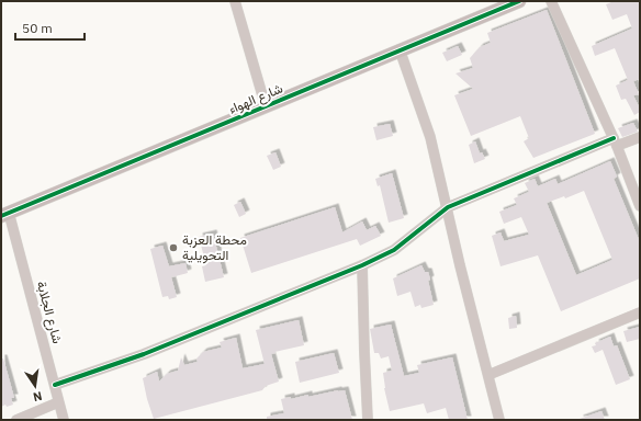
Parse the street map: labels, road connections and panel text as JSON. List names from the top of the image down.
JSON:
{
  "streets": {
    "street": ["شارع الهواء", "شارع الجلابة"]
  },
  "crossings": [
    ["شارع الهواء", "شارع الجلابة"]
  ],
  "places": ["محطة العزبة التحويلية"],
  "scale_bar": "50 m",
  "north": "bottom"
}
